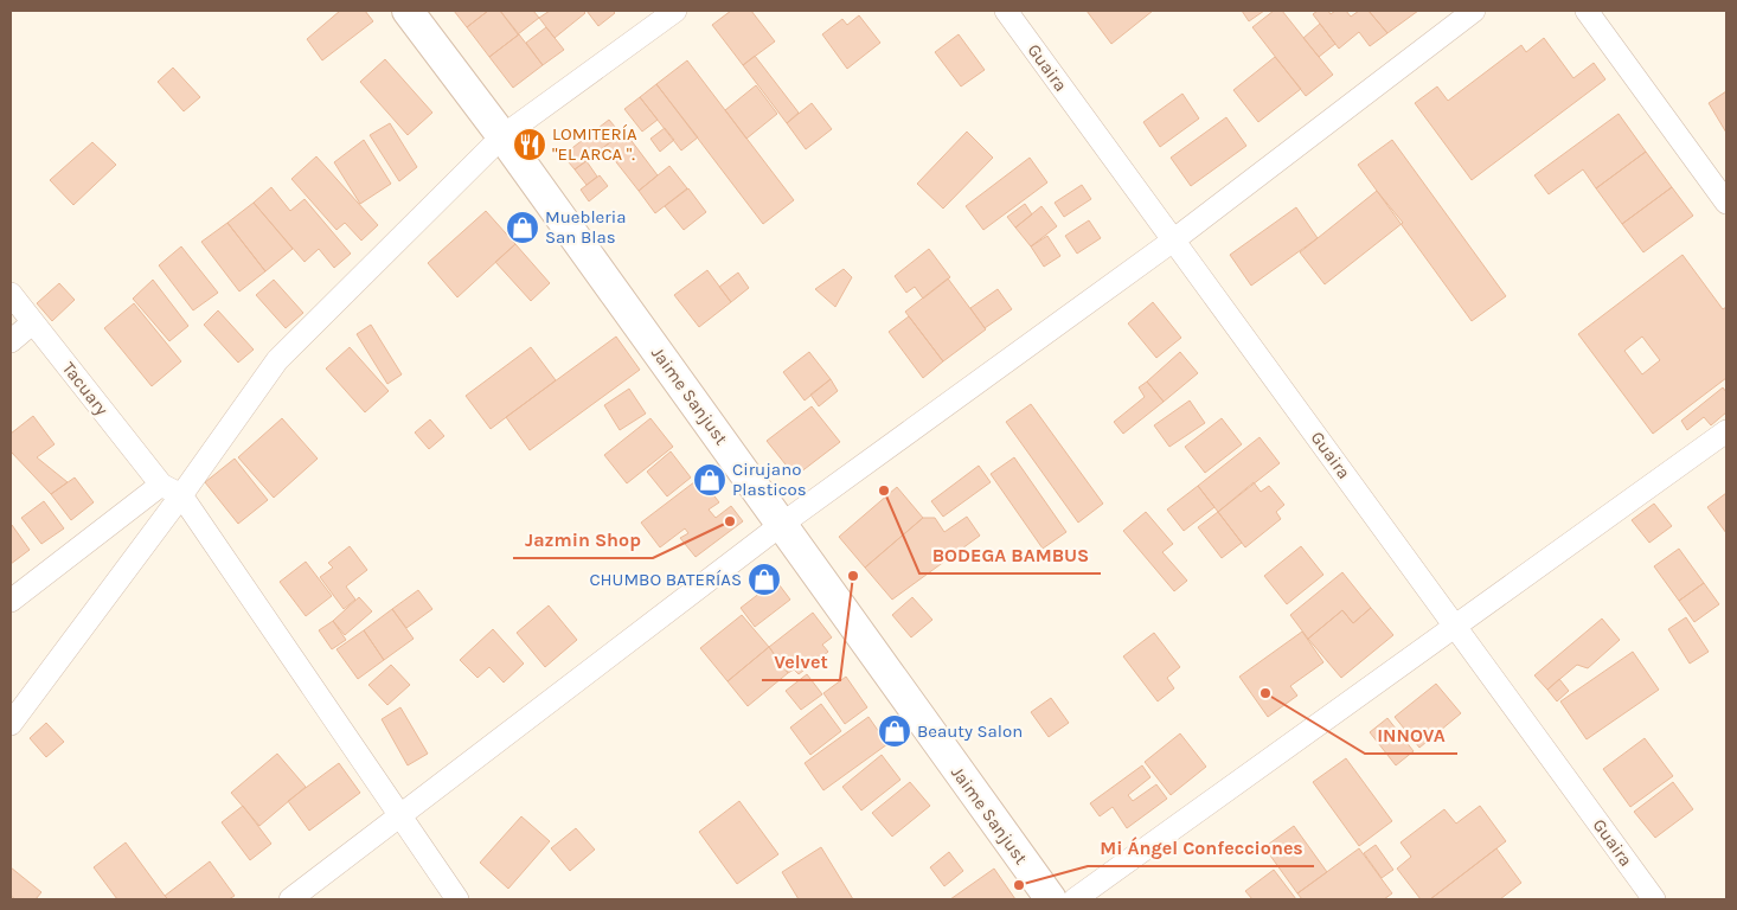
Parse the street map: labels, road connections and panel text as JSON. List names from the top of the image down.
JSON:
{
  "streets": {
    "main road": ["Jaime Sanjust"],
    "street": ["Guaira", "Tacuary"]
  },
  "places": {
    "restaurant": ["LOMITERÍA \"EL ARCA \"."],
    "shop": [
      "Muebleria San Blas",
      "Cirujano Plasticos",
      "CHUMBO BATERÍAS",
      "Beauty Salon"
    ],
    "other": [
      "BODEGA BAMBUS",
      "Jazmin Shop",
      "Velvet",
      "INNOVA",
      "Mi Ángel Confecciones"
    ]
  }
}
